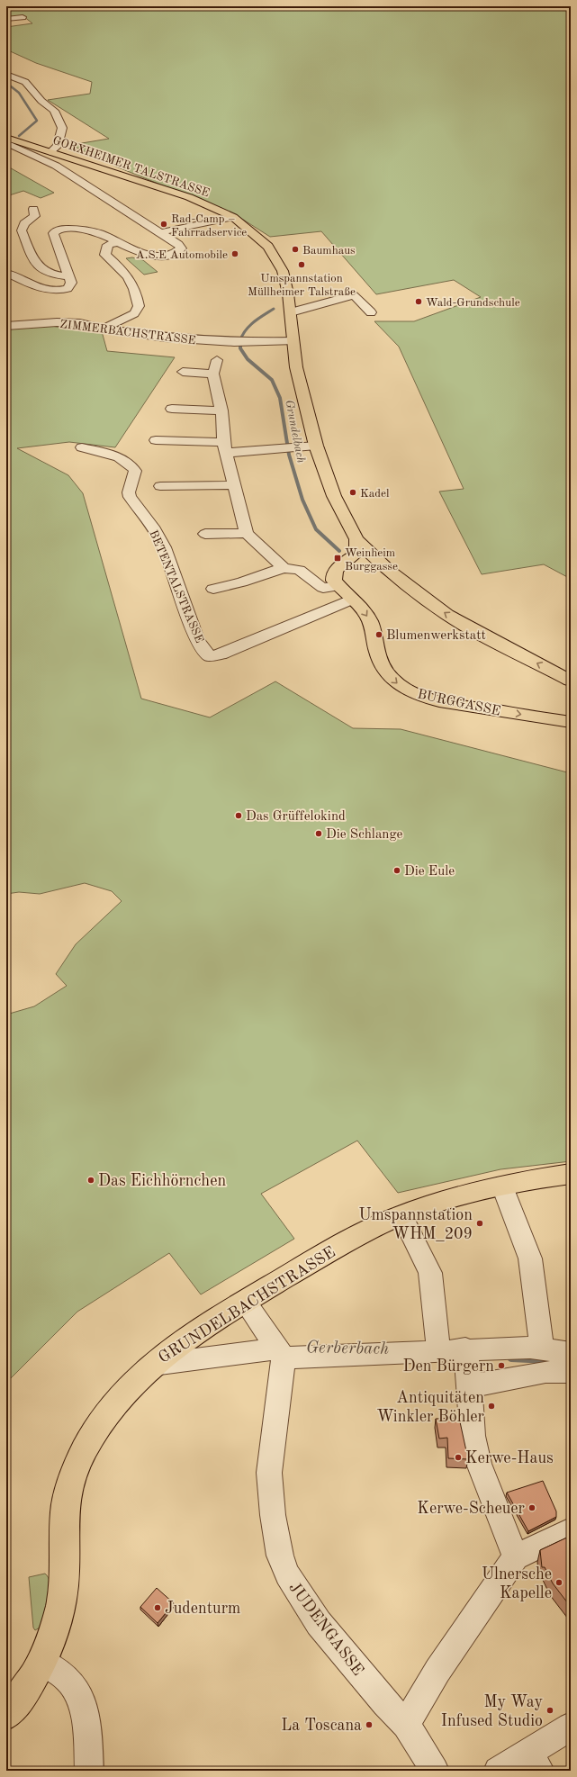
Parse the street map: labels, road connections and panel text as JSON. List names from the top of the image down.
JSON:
{
  "streets": {
    "main road": ["GORXHEIMER TALSTRASSE", "BURGGASSE", "GRUNDELBACHSTRASSE"],
    "street": ["ZIMMERBACHSTRASSE", "BETENTALSTRASSE", "JUDENGASSE"]
  },
  "crossings": [
    ["GORXHEIMER TALSTRASSE", "ZIMMERBACHSTRASSE"],
    ["BETENTALSTRASSE", "BURGGASSE"]
  ],
  "one_way": ["BURGGASSE"],
  "water": ["Grundelbach", "Gerberbach"],
  "places": {
    "other": [
      "Rad-Camp – Fahrradservice",
      "Baumhaus",
      "A.S.E Automobile",
      "Umspannstation Müllheimer Talstraße",
      "Wald-Grundschule",
      "Kadel",
      "Blumenwerkstatt",
      "Das Grüffelokind",
      "Die Schlange",
      "Die Eule",
      "Das Eichhörnchen",
      "Umspannstation WHM_209",
      "Den Bürgern",
      "Antiquitäten Winkler Böhler",
      "Kerwe-Haus",
      "Kerwe-Scheuer",
      "Ulnersche Kapelle",
      "Judenturm",
      "My Way Infused Studio",
      "La Toscana"
    ],
    "transit": ["Weinheim Burggasse"]
  }
}
